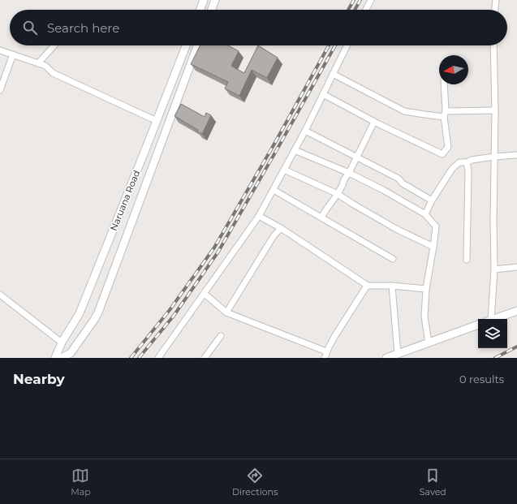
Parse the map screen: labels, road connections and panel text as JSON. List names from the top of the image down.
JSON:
{
  "streets": {
    "street": ["Naruana Road"]
  },
  "north": "left",
  "page": {
    "search": "Search here",
    "heading": ["Nearby", "0 results"],
    "nav": ["Map", "Directions", "Saved"]
  }
}
